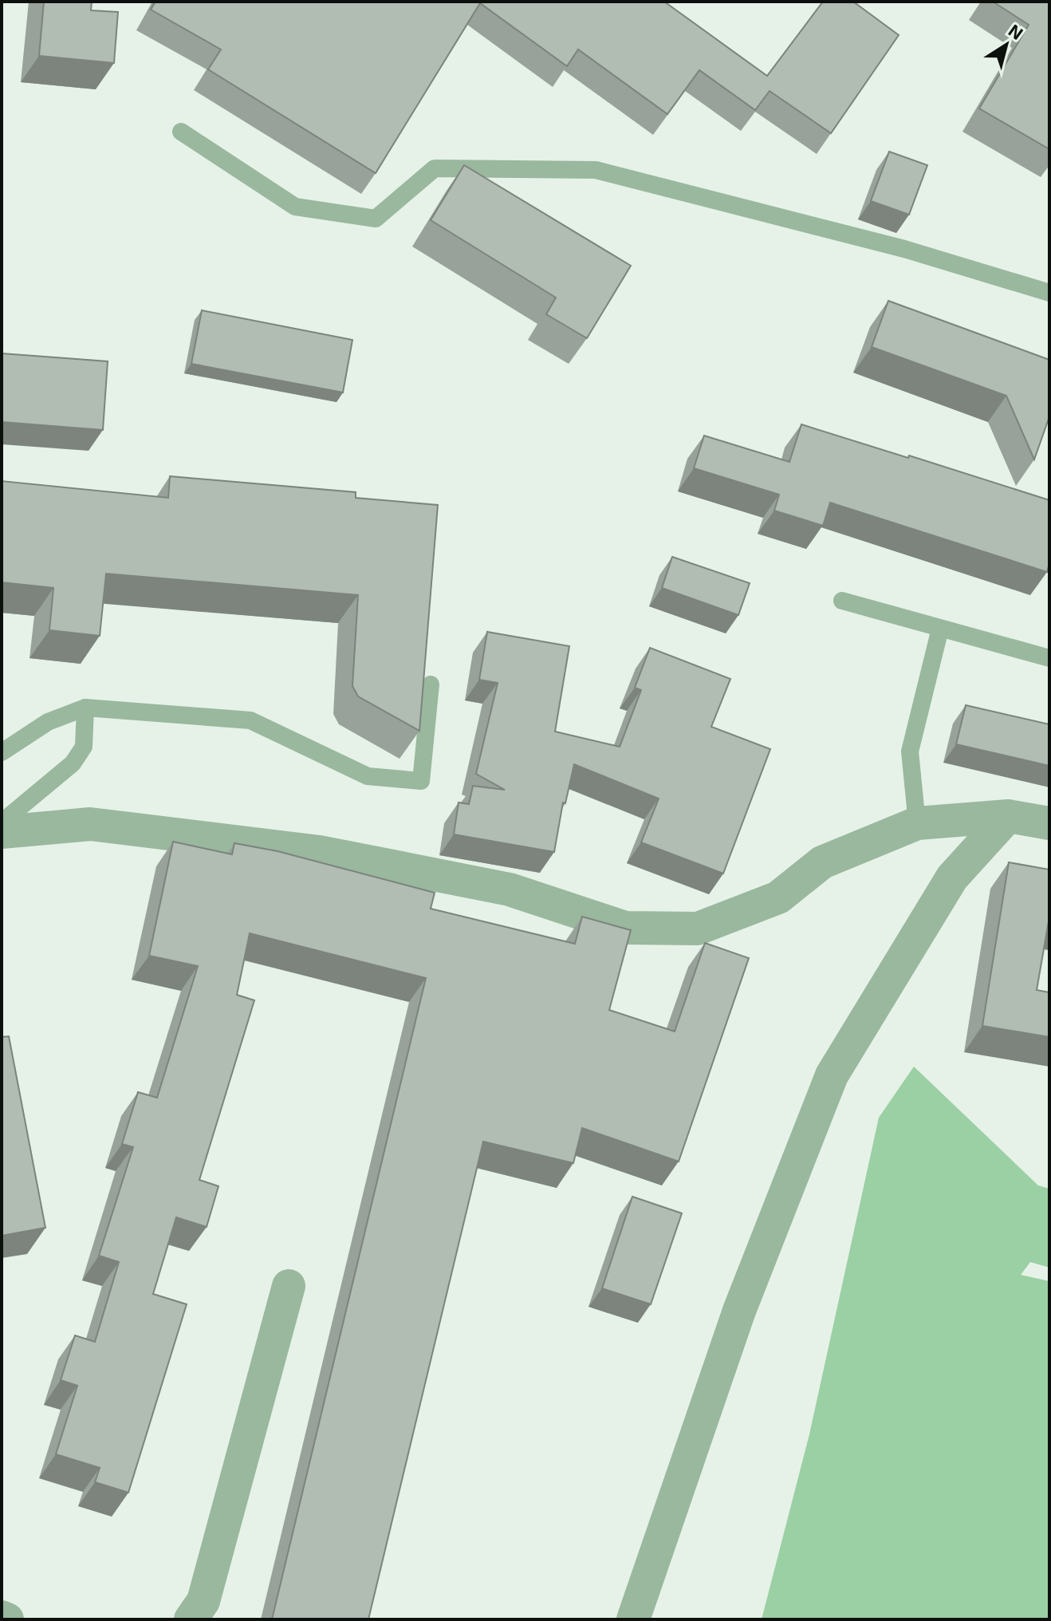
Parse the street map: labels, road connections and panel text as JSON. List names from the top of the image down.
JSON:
{
  "north": "top right"
}
